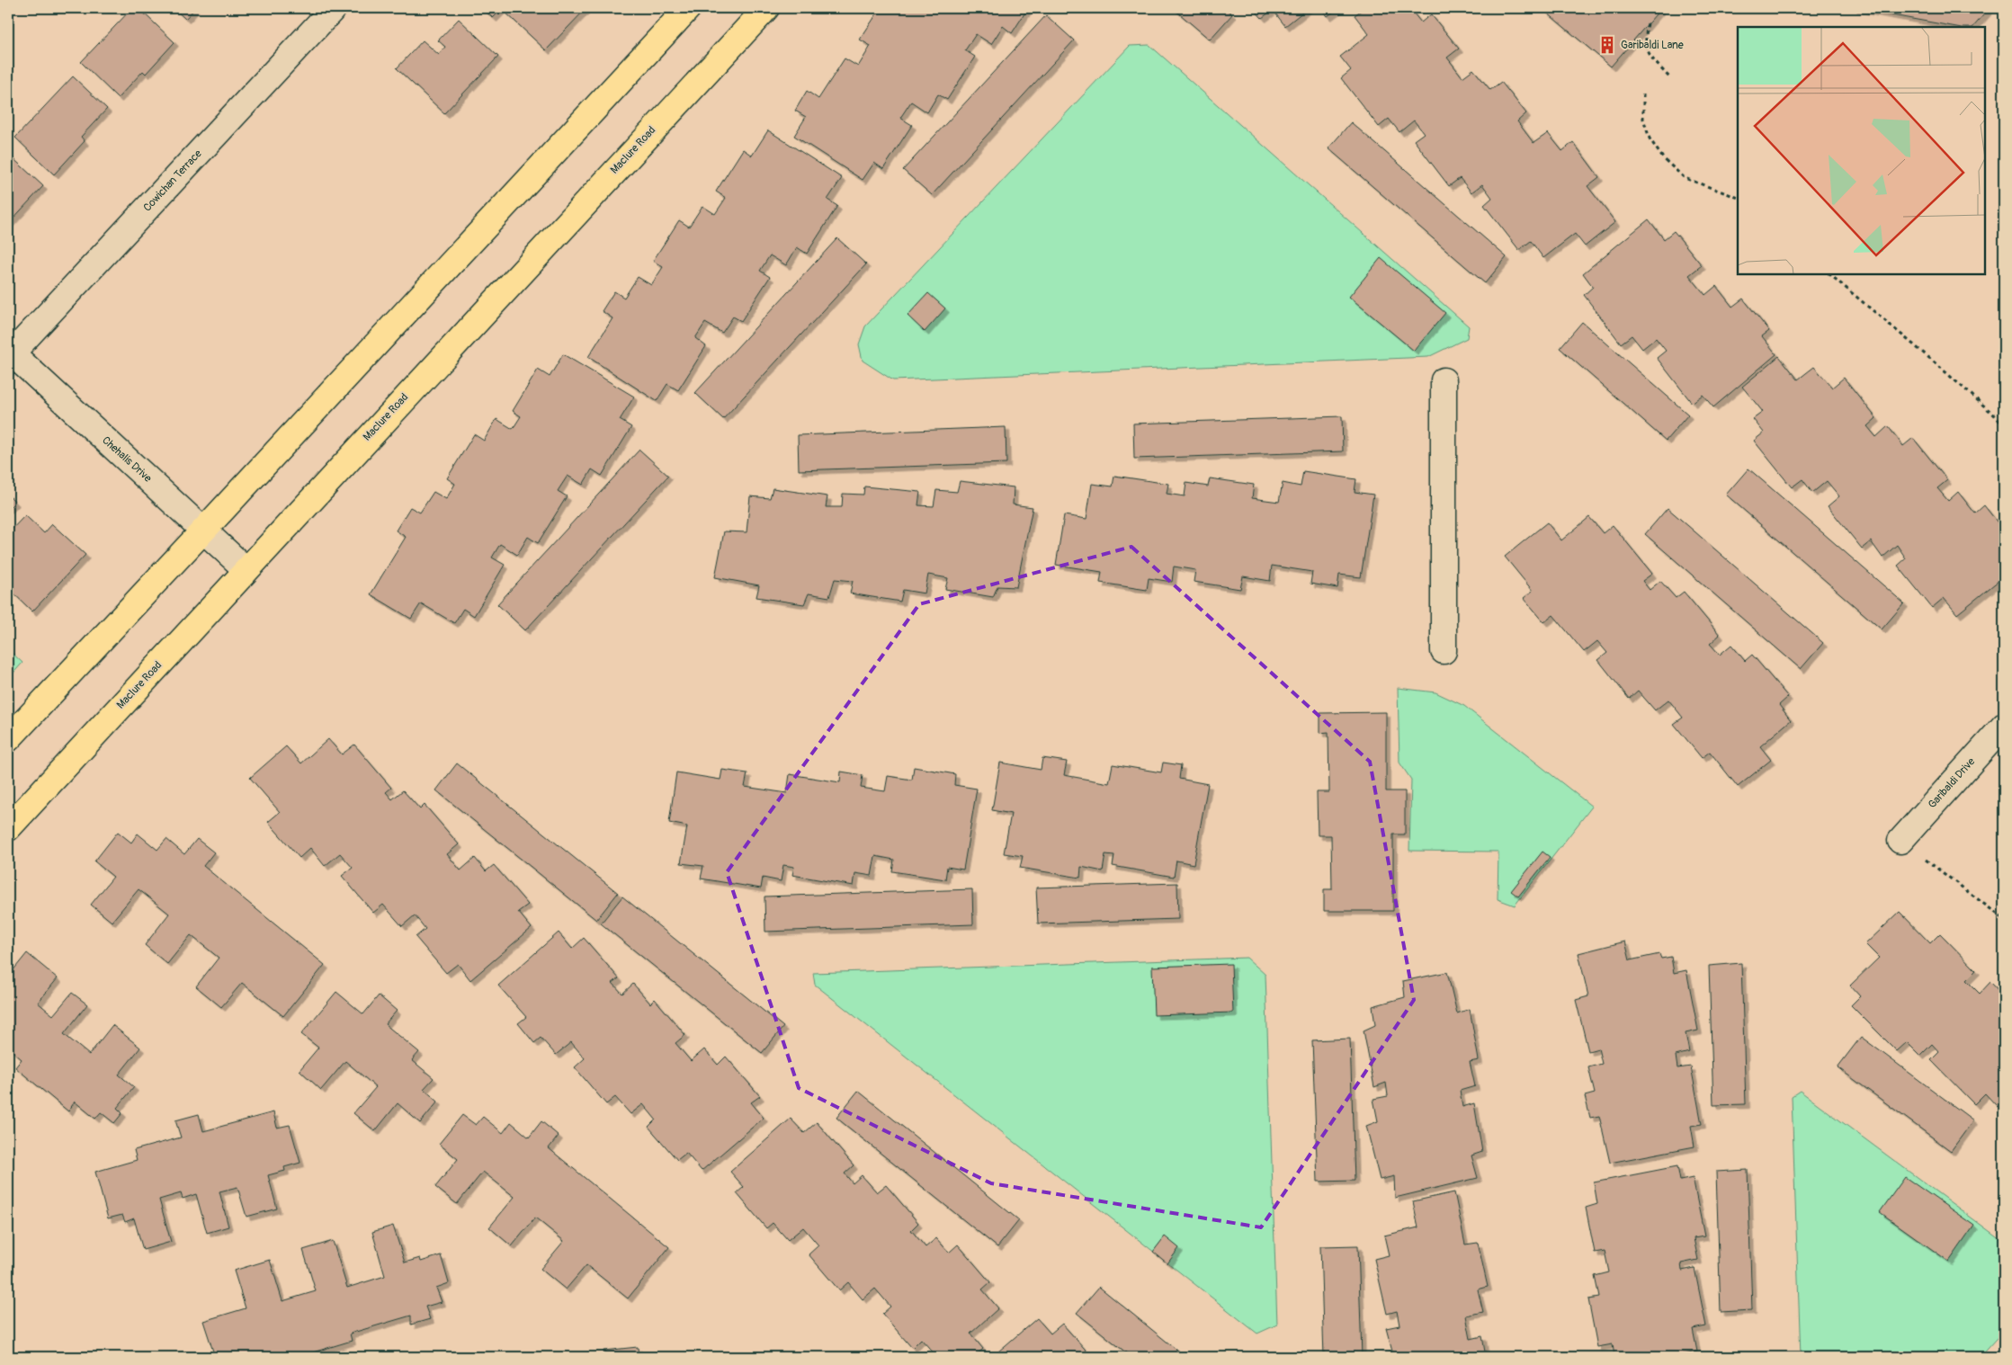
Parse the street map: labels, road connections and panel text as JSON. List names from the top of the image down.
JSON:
{
  "streets": {
    "main road": ["Maclure Road"],
    "street": ["Cowichan Terrace", "Chehalis Drive", "Garibaldi Drive"]
  },
  "crossings": [
    ["Maclure Road", "Chehalis Drive"],
    ["Cowichan Terrace", "Chehalis Drive"]
  ],
  "places": {
    "building": ["Garibaldi Lane"]
  }
}
